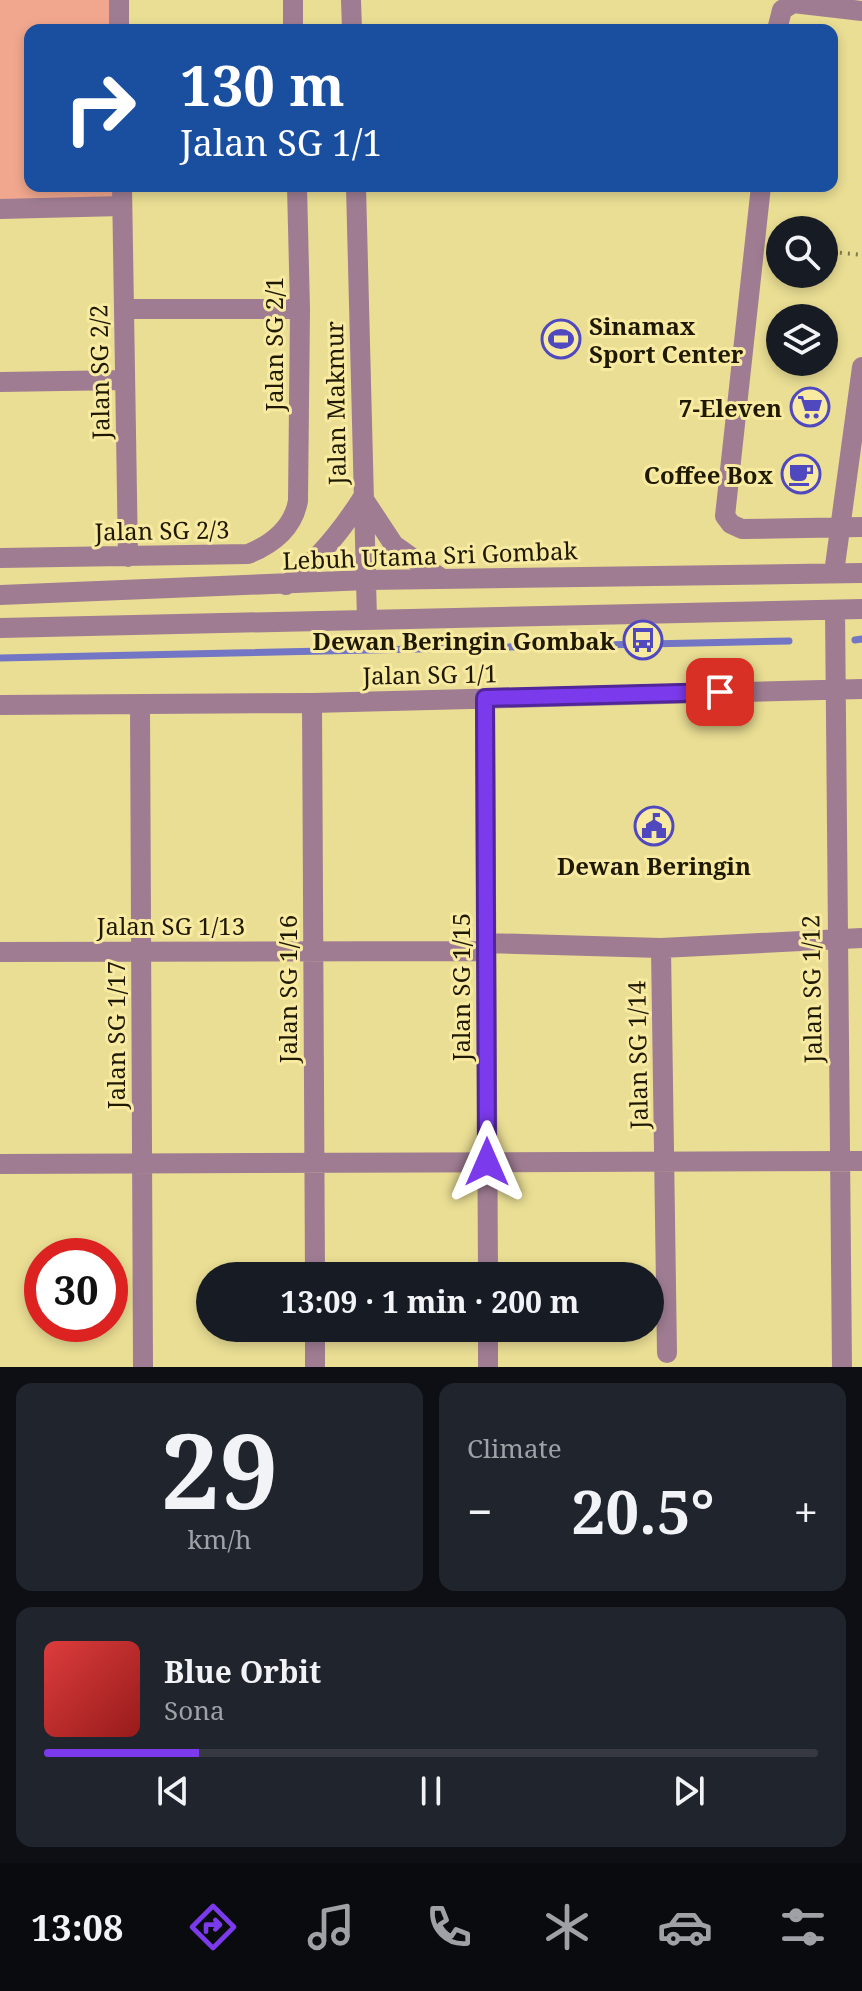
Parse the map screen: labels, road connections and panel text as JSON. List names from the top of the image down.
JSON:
{
  "streets": {
    "street": [
      "Jalan SG 2/1",
      "Jalan SG 2/2",
      "Jalan Makmur",
      "Jalan SG 2/3",
      "Lebuh Utama Sri Gombak",
      "Jalan SG 1/1",
      "Jalan SG 1/13",
      "Jalan SG 1/15",
      "Jalan SG 1/16",
      "Jalan SG 1/12",
      "Jalan SG 1/17",
      "Jalan SG 1/14"
    ]
  },
  "crossings": [
    ["Jalan SG 2/1", "Jalan SG 2/3"],
    ["Jalan SG 2/2", "Jalan SG 2/3"],
    ["Jalan Makmur", "Lebuh Utama Sri Gombak"],
    ["Jalan SG 1/1", "Jalan SG 1/15"],
    ["Jalan SG 1/1", "Jalan SG 1/16"],
    ["Jalan SG 1/1", "Jalan SG 1/12"],
    ["Jalan SG 1/1", "Jalan SG 1/17"],
    ["Jalan SG 1/13", "Jalan SG 1/15"],
    ["Jalan SG 1/13", "Jalan SG 1/16"],
    ["Jalan SG 1/13", "Jalan SG 1/12"],
    ["Jalan SG 1/13", "Jalan SG 1/17"],
    ["Jalan SG 1/13", "Jalan SG 1/14"],
    ["Jalan SG 1/15", "Jalan SG 1/14"],
    ["Jalan SG 1/16", "Jalan SG 1/14"],
    ["Jalan SG 1/12", "Jalan SG 1/14"],
    ["Jalan SG 1/17", "Jalan SG 1/14"]
  ],
  "places": {
    "sports": ["Sinamax Sport Center"],
    "supermarket": ["7-Eleven"],
    "cafe": ["Coffee Box"],
    "bus stop": ["Dewan Beringin Gombak"],
    "public building": ["Dewan Beringin"]
  },
  "page": {
    "turn": ["130 m", "Jalan SG 1/1"],
    "limit": "30",
    "trip": "13:09 · 1 min · 200 m",
    "tile": [
      ["29", "km/h"],
      "Climate"
    ],
    "heat": ["−", "20.5°", "+"],
    "song": ["Blue Orbit", "Sona"],
    "tabs": "13:08"
  }
}
